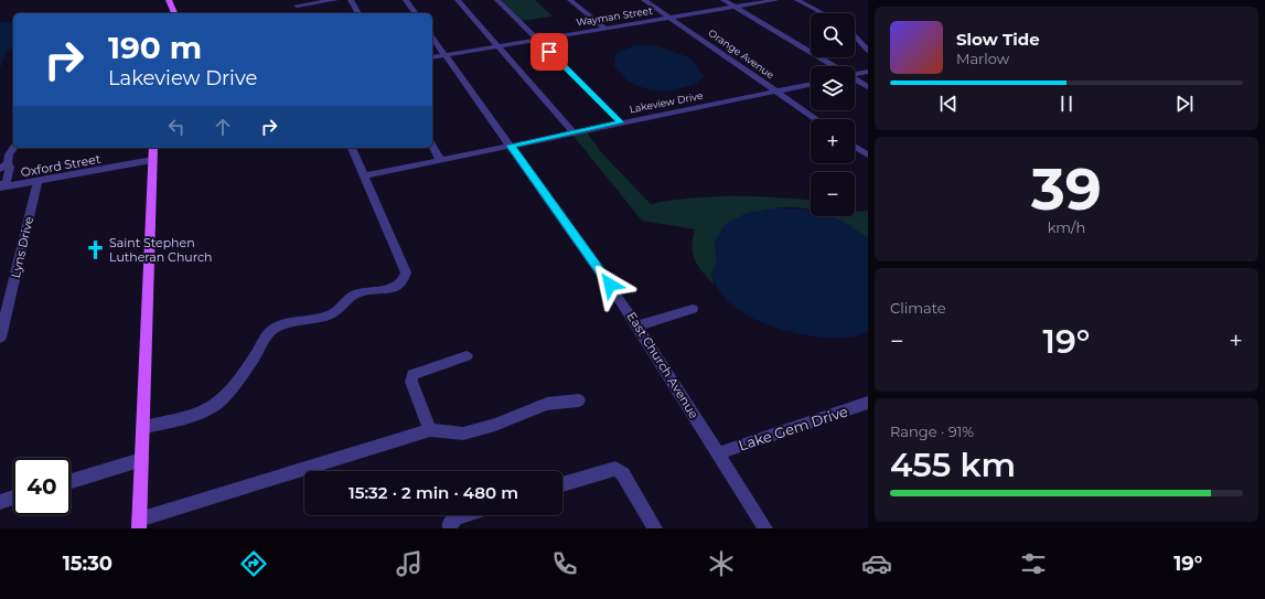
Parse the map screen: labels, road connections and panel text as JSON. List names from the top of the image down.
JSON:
{
  "streets": {
    "street": [
      "Wayman Street",
      "Orange Avenue",
      "Lakeview Drive",
      "Oxford Street",
      "Lyns Drive",
      "East Church Avenue",
      "Lake Gem Drive"
    ]
  },
  "crossings": [
    ["Wayman Street", "Orange Avenue"],
    ["Wayman Street", "East Church Avenue"],
    ["Orange Avenue", "Lakeview Drive"],
    ["Lakeview Drive", "East Church Avenue"],
    ["Oxford Street", "Lyns Drive"],
    ["East Church Avenue", "Lake Gem Drive"]
  ],
  "places": {
    "church": ["Saint Stephen Lutheran Church"]
  },
  "page": {
    "map_buttons": ["+", "−"],
    "turn": ["190 m", "Lakeview Drive"],
    "song": ["Slow Tide", "Marlow"],
    "tile": [
      ["39", "km/h"],
      "Climate",
      ["Range · 91%", "455 km"]
    ],
    "heat": ["−", "19°", "+"],
    "limit": "40",
    "trip": "15:32 · 2 min · 480 m",
    "tabs": ["15:30", "19°"]
  }
}
